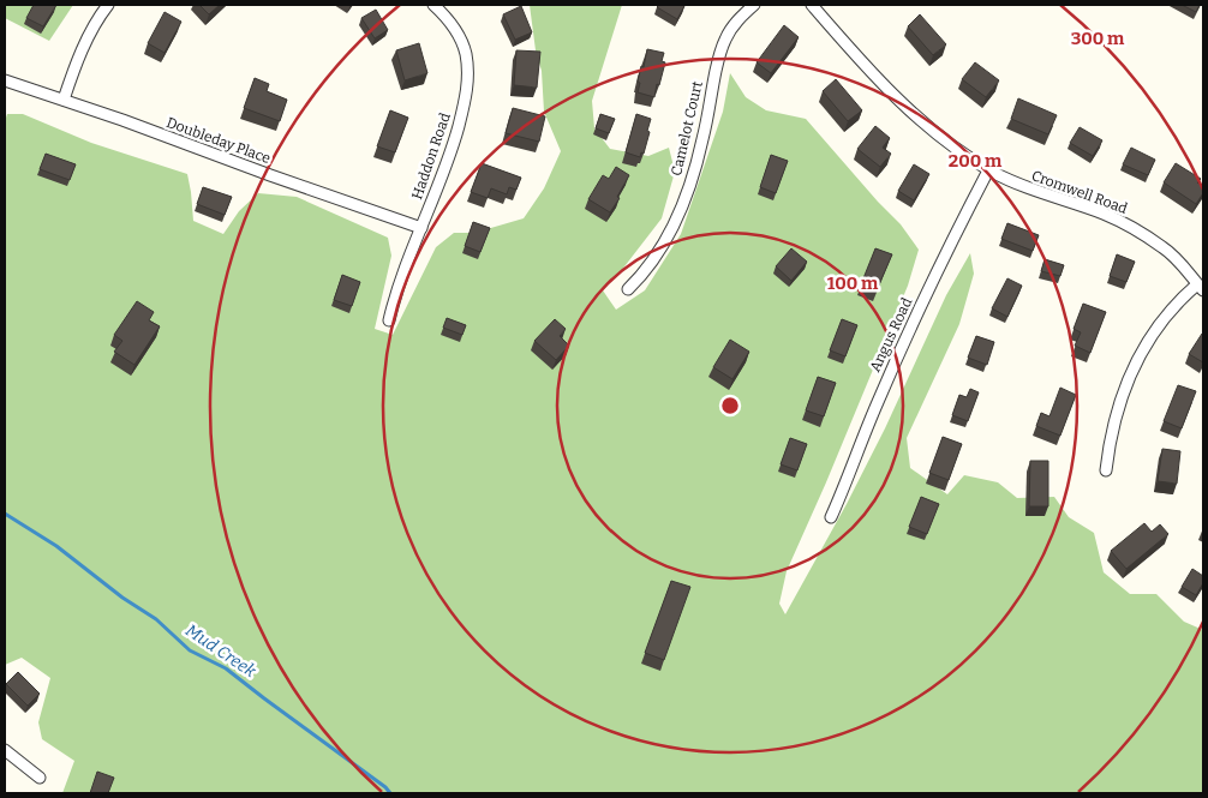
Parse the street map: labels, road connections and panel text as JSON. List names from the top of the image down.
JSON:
{
  "streets": {
    "street": [
      "Camelot Court",
      "Doubleday Place",
      "Haddon Road",
      "Cromwell Road",
      "Angus Road"
    ]
  },
  "crossings": [
    ["Doubleday Place", "Haddon Road"],
    ["Cromwell Road", "Angus Road"]
  ],
  "water": ["Mud Creek"],
  "rings": ["300 m", "200 m", "100 m"]
}
